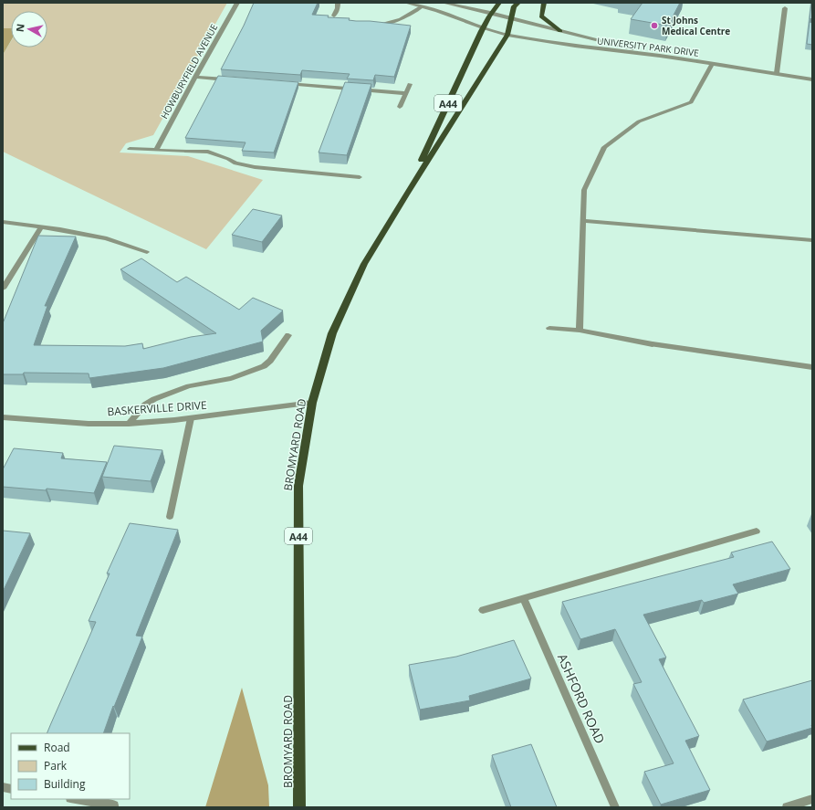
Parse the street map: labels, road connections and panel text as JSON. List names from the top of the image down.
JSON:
{
  "streets": {
    "main road": ["A44", "BROMYARD ROAD"],
    "street": [
      "UNIVERSITY PARK DRIVE",
      "HOWBURYFIELD AVENUE",
      "BASKERVILLE DRIVE",
      "ASHFORD ROAD"
    ]
  },
  "crossings": [
    ["UNIVERSITY PARK DRIVE", "BROMYARD ROAD"],
    ["BASKERVILLE DRIVE", "BROMYARD ROAD"]
  ],
  "places": ["St Johns Medical Centre"],
  "legend": ["Road", "Park", "Building"],
  "north": "left"
}
